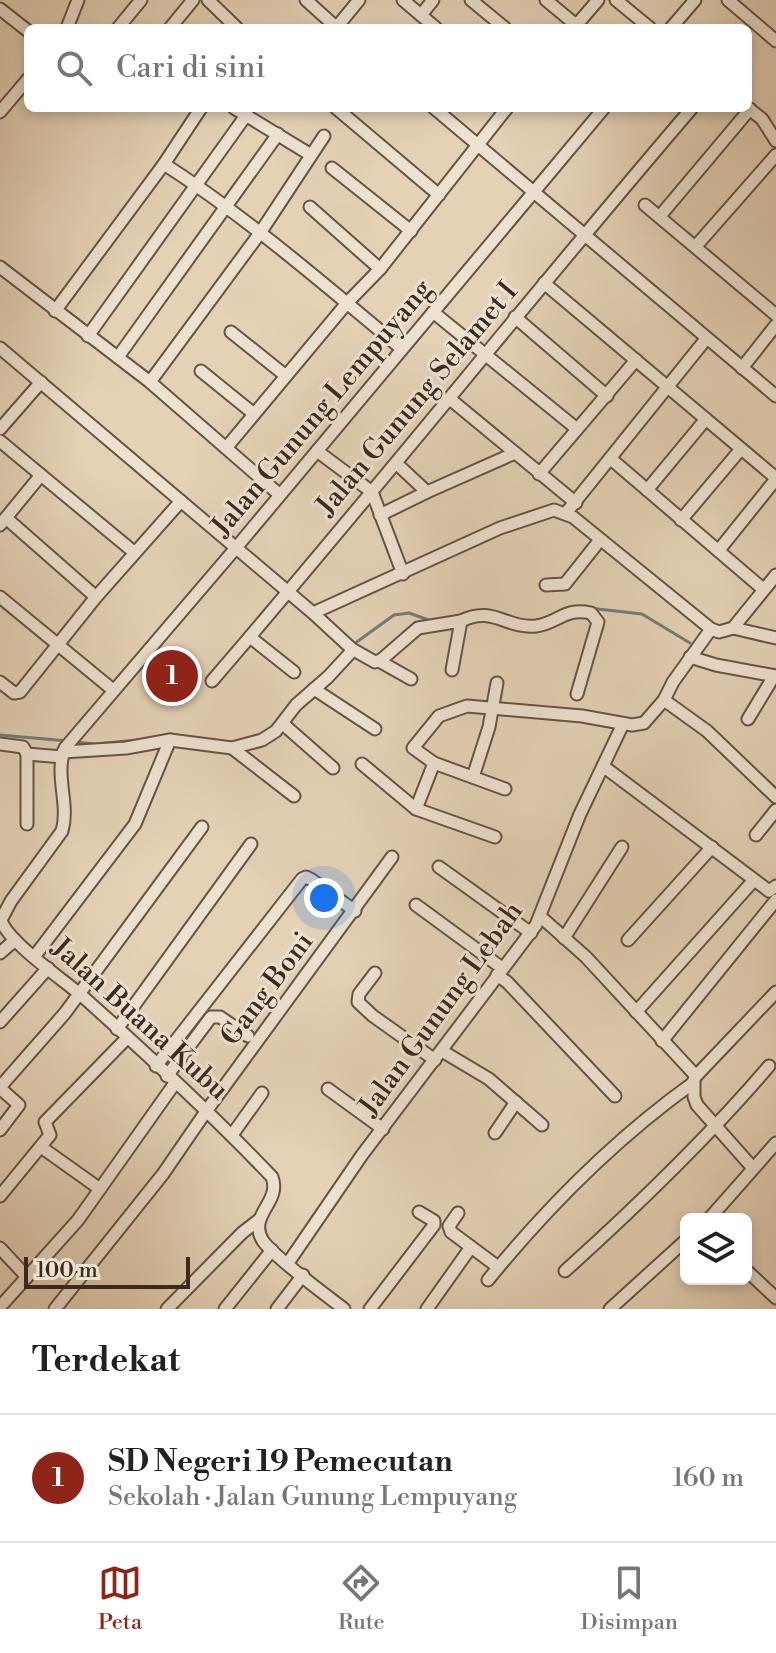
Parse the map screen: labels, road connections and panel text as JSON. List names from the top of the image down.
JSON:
{
  "streets": {
    "street": [
      "Jalan Gunung Selamet I",
      "Jalan Gunung Lempuyang",
      "Gang Boni",
      "Jalan Gunung Lebah",
      "Jalan Buana Kubu"
    ]
  },
  "crossings": [
    ["Jalan Gunung Lempuyang", "Jalan Buana Kubu"],
    ["Gang Boni", "Jalan Buana Kubu"]
  ],
  "scale_bar": "100 m",
  "page": {
    "search": "Cari di sini",
    "pins": "1",
    "scale": "100 m",
    "heading": "Terdekat",
    "list": [
      {
        "mark": "1",
        "name": "SD Negeri 19 Pemecutan",
        "note": "Sekolah · Jalan Gunung Lempuyang",
        "value": "160 m"
      }
    ],
    "nav": ["Peta", "Rute", "Disimpan"]
  }
}
